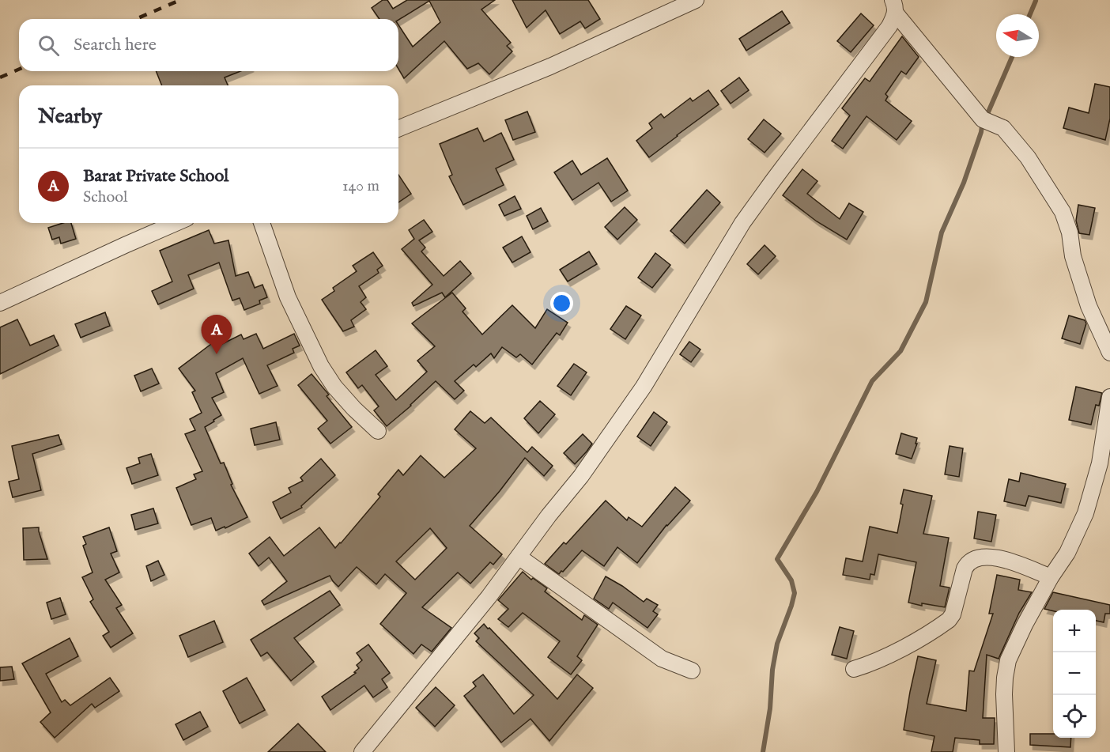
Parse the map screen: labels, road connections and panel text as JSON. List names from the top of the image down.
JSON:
{
  "north": "left",
  "page": {
    "search": "Search here",
    "heading": "Nearby",
    "list": [
      {
        "mark": "A",
        "name": "Barat Private School",
        "note": "School",
        "value": "140 m"
      }
    ],
    "pins": "A",
    "map_buttons": ["+", "−"]
  }
}
